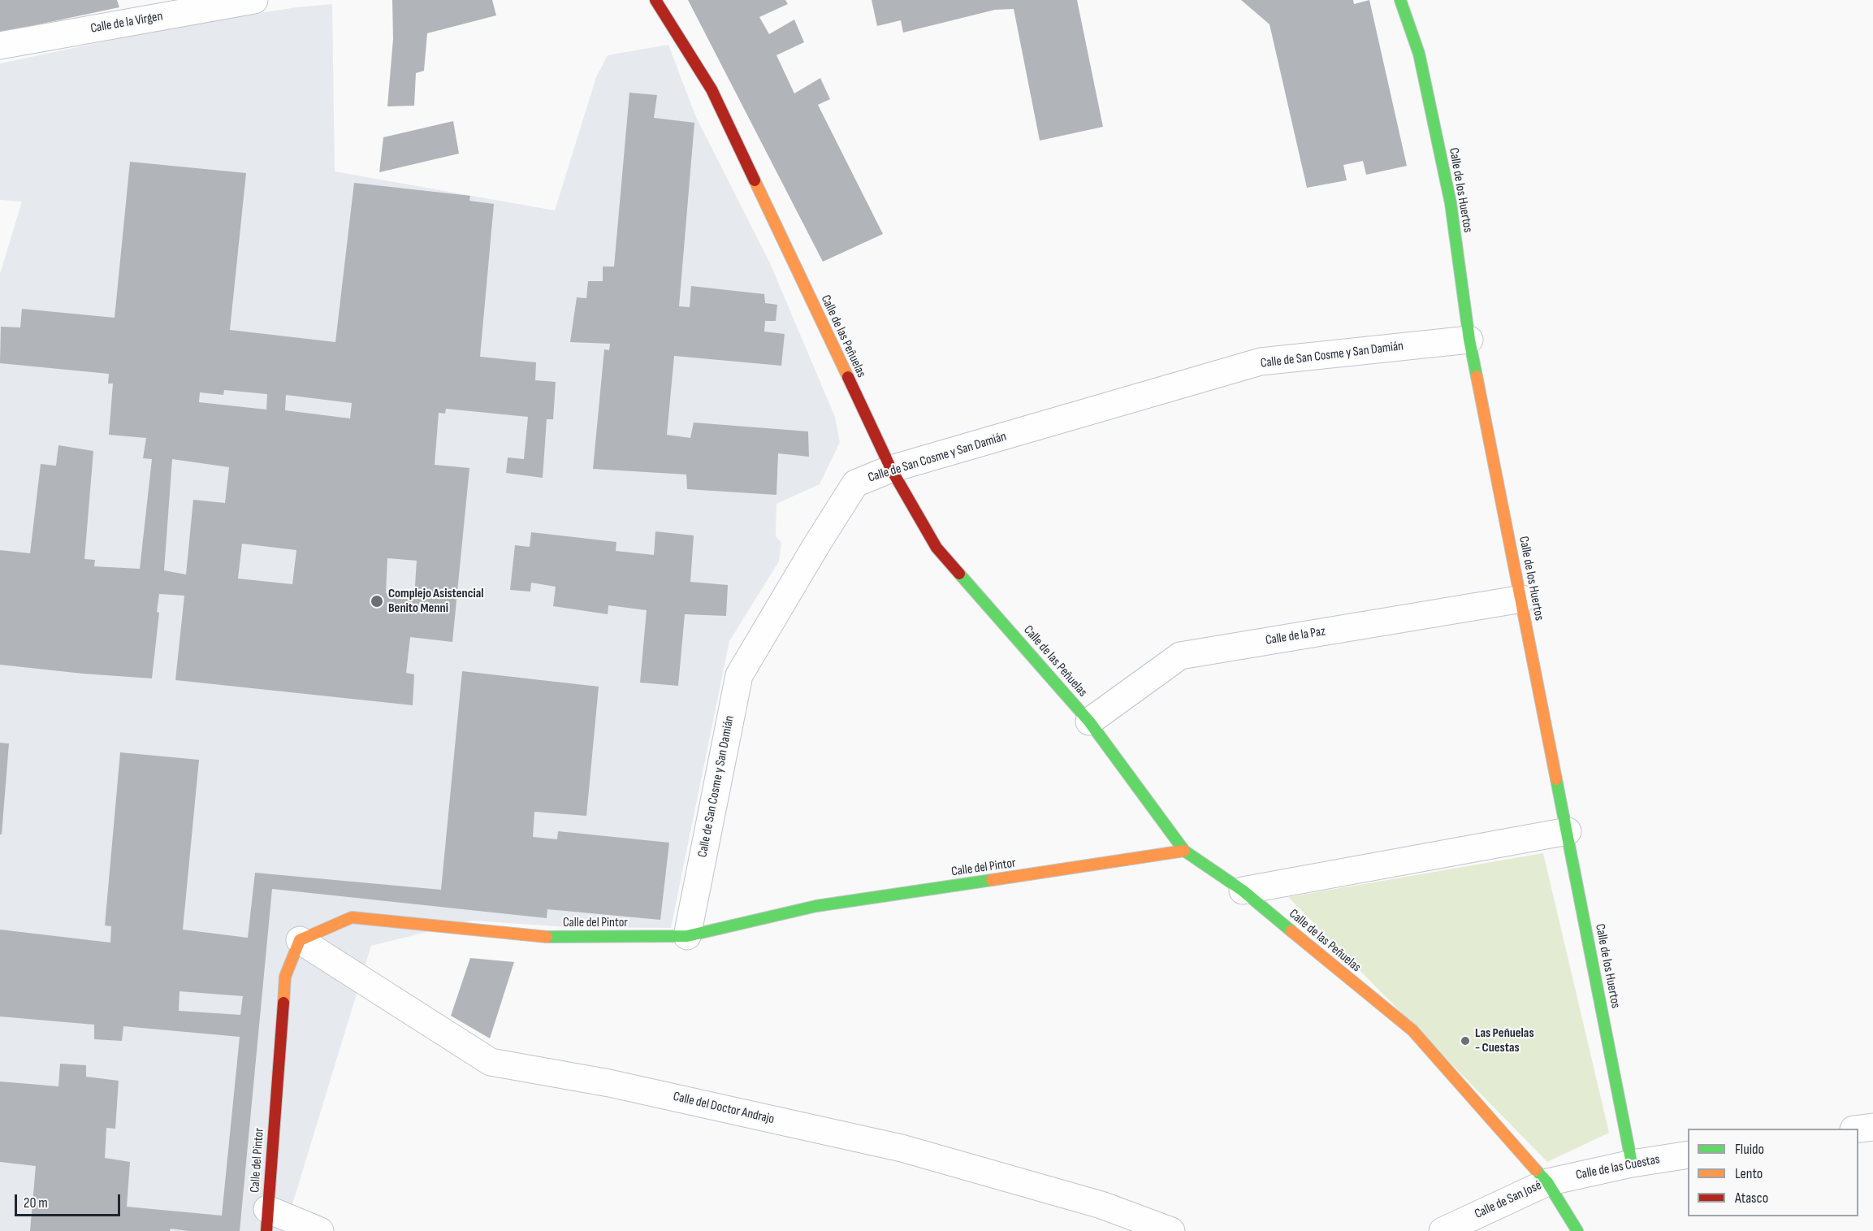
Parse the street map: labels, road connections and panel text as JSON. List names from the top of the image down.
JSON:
{
  "streets": {
    "street": [
      "Calle de la Virgen",
      "Calle de los Huertos",
      "Calle de las Peñuelas",
      "Calle de San Cosme y San Damián",
      "Calle de la Paz",
      "Calle del Pintor",
      "Calle del Doctor Andrajo",
      "Calle de las Cuestas",
      "Calle de San José"
    ]
  },
  "crossings": [
    ["Calle de los Huertos", "Calle de San Cosme y San Damián"],
    ["Calle de los Huertos", "Calle de la Paz"],
    ["Calle de los Huertos", "Calle de las Cuestas"],
    ["Calle de las Peñuelas", "Calle de San Cosme y San Damián"],
    ["Calle de las Peñuelas", "Calle de la Paz"],
    ["Calle de las Peñuelas", "Calle del Pintor"],
    ["Calle de las Peñuelas", "Calle de las Cuestas"],
    ["Calle de las Peñuelas", "Calle de San José"],
    ["Calle de San Cosme y San Damián", "Calle del Pintor"],
    ["Calle del Pintor", "Calle del Doctor Andrajo"],
    ["Calle de las Cuestas", "Calle de San José"]
  ],
  "places": ["Complejo Asistencial Benito Menni", "Las Peñuelas - Cuestas"],
  "legend": ["Fluido", "Lento", "Atasco"],
  "scale_bar": "20 m"
}
